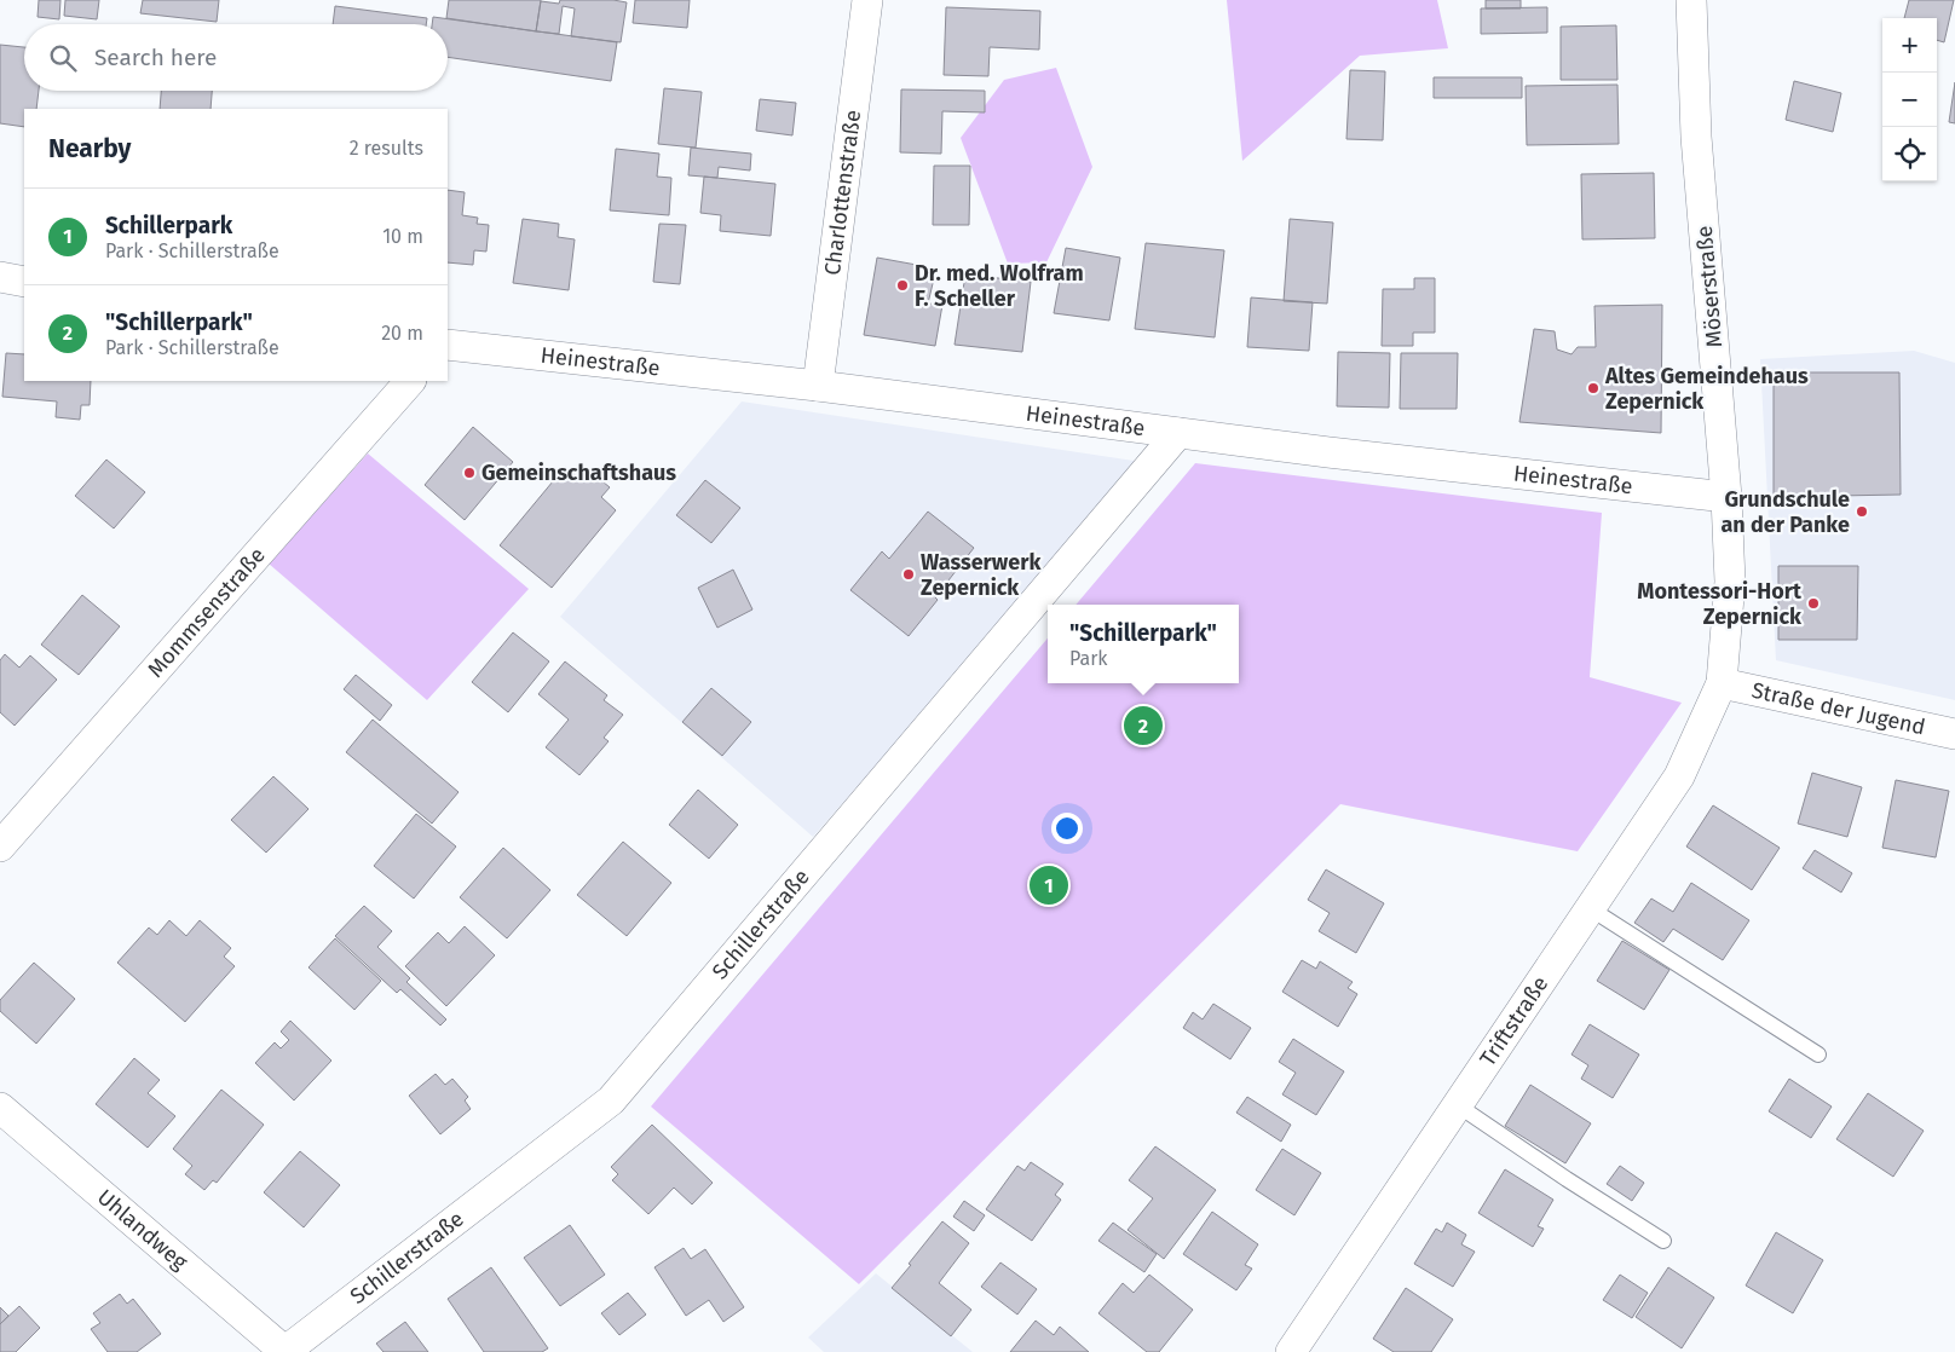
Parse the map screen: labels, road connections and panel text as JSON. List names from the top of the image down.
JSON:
{
  "streets": {
    "street": [
      "Charlottenstraße",
      "Möserstraße",
      "Heinestraße",
      "Mommsenstraße",
      "Straße der Jugend",
      "Schillerstraße",
      "Triftstraße",
      "Uhlandweg"
    ]
  },
  "crossings": [
    ["Charlottenstraße", "Heinestraße"],
    ["Möserstraße", "Heinestraße"],
    ["Möserstraße", "Straße der Jugend"],
    ["Möserstraße", "Triftstraße"],
    ["Heinestraße", "Schillerstraße"],
    ["Straße der Jugend", "Triftstraße"],
    ["Schillerstraße", "Uhlandweg"]
  ],
  "places": [
    "Dr. med. Wolfram F. Scheller",
    "Altes Gemeindehaus Zepernick",
    "Gemeinschaftshaus",
    "Grundschule an der Panke",
    "Wasserwerk Zepernick",
    "Montessori-Hort Zepernick"
  ],
  "page": {
    "map_buttons": ["+", "−"],
    "search": "Search here",
    "heading": ["Nearby", "2 results"],
    "list": [
      {
        "mark": "1",
        "name": "Schillerpark",
        "note": "Park · Schillerstraße",
        "value": "10 m"
      },
      {
        "mark": "2",
        "name": "\"Schillerpark\"",
        "note": "Park · Schillerstraße",
        "value": "20 m"
      }
    ],
    "popup": ["\"Schillerpark\"", "Park"],
    "pins": ["2", "1"]
  }
}
